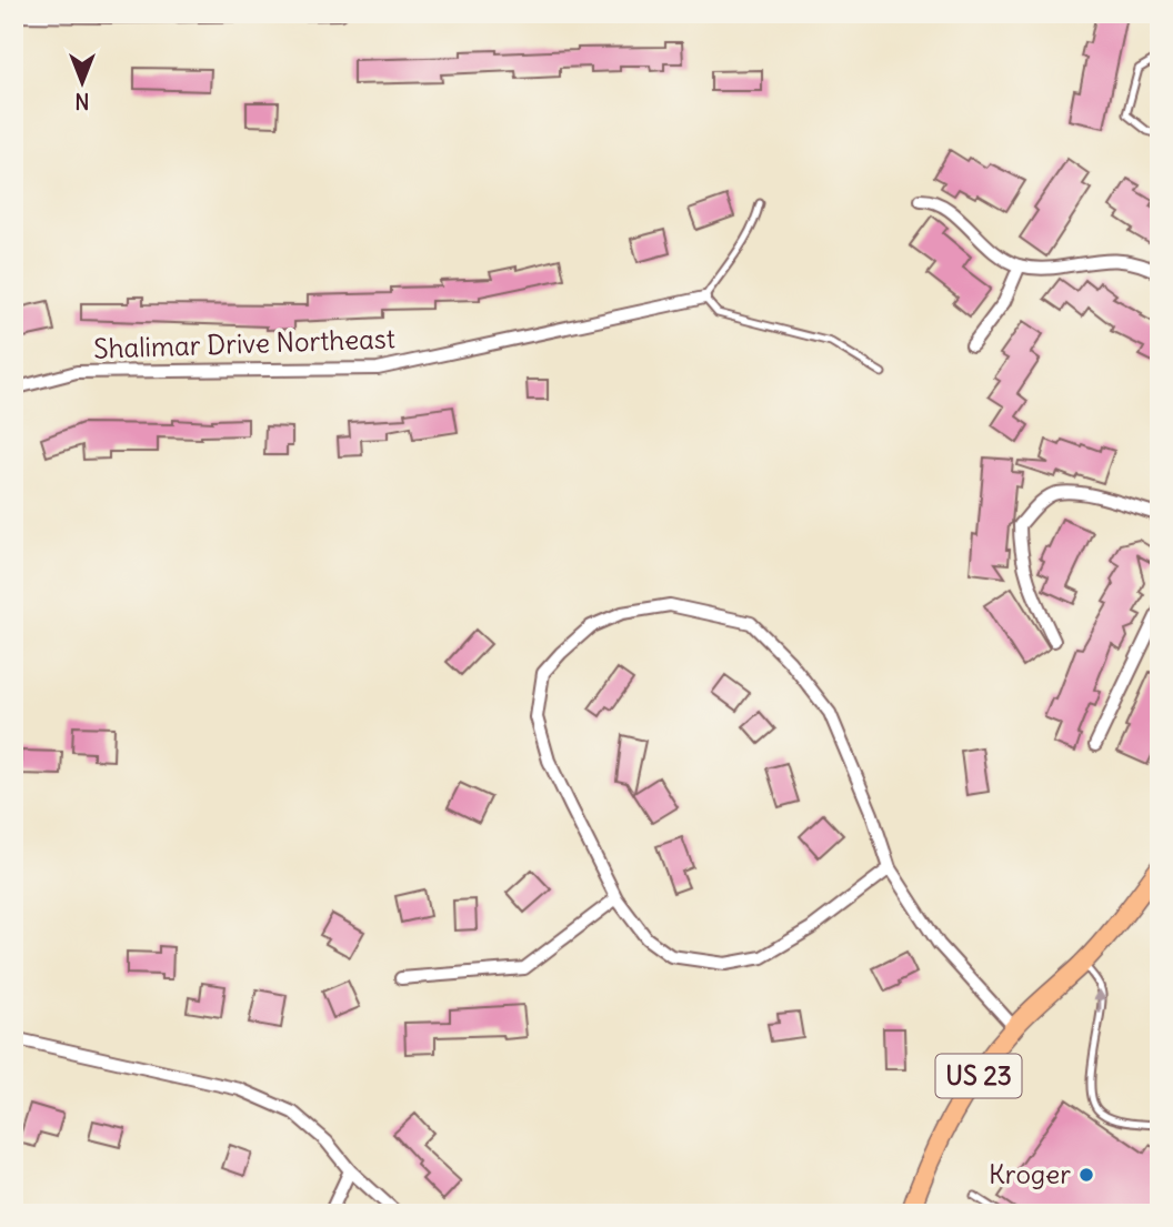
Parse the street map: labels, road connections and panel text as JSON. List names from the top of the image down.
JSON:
{
  "streets": {
    "main road": ["US 23"],
    "street": ["Shalimar Drive Northeast"]
  },
  "places": ["Kroger"],
  "north": "bottom"
}
